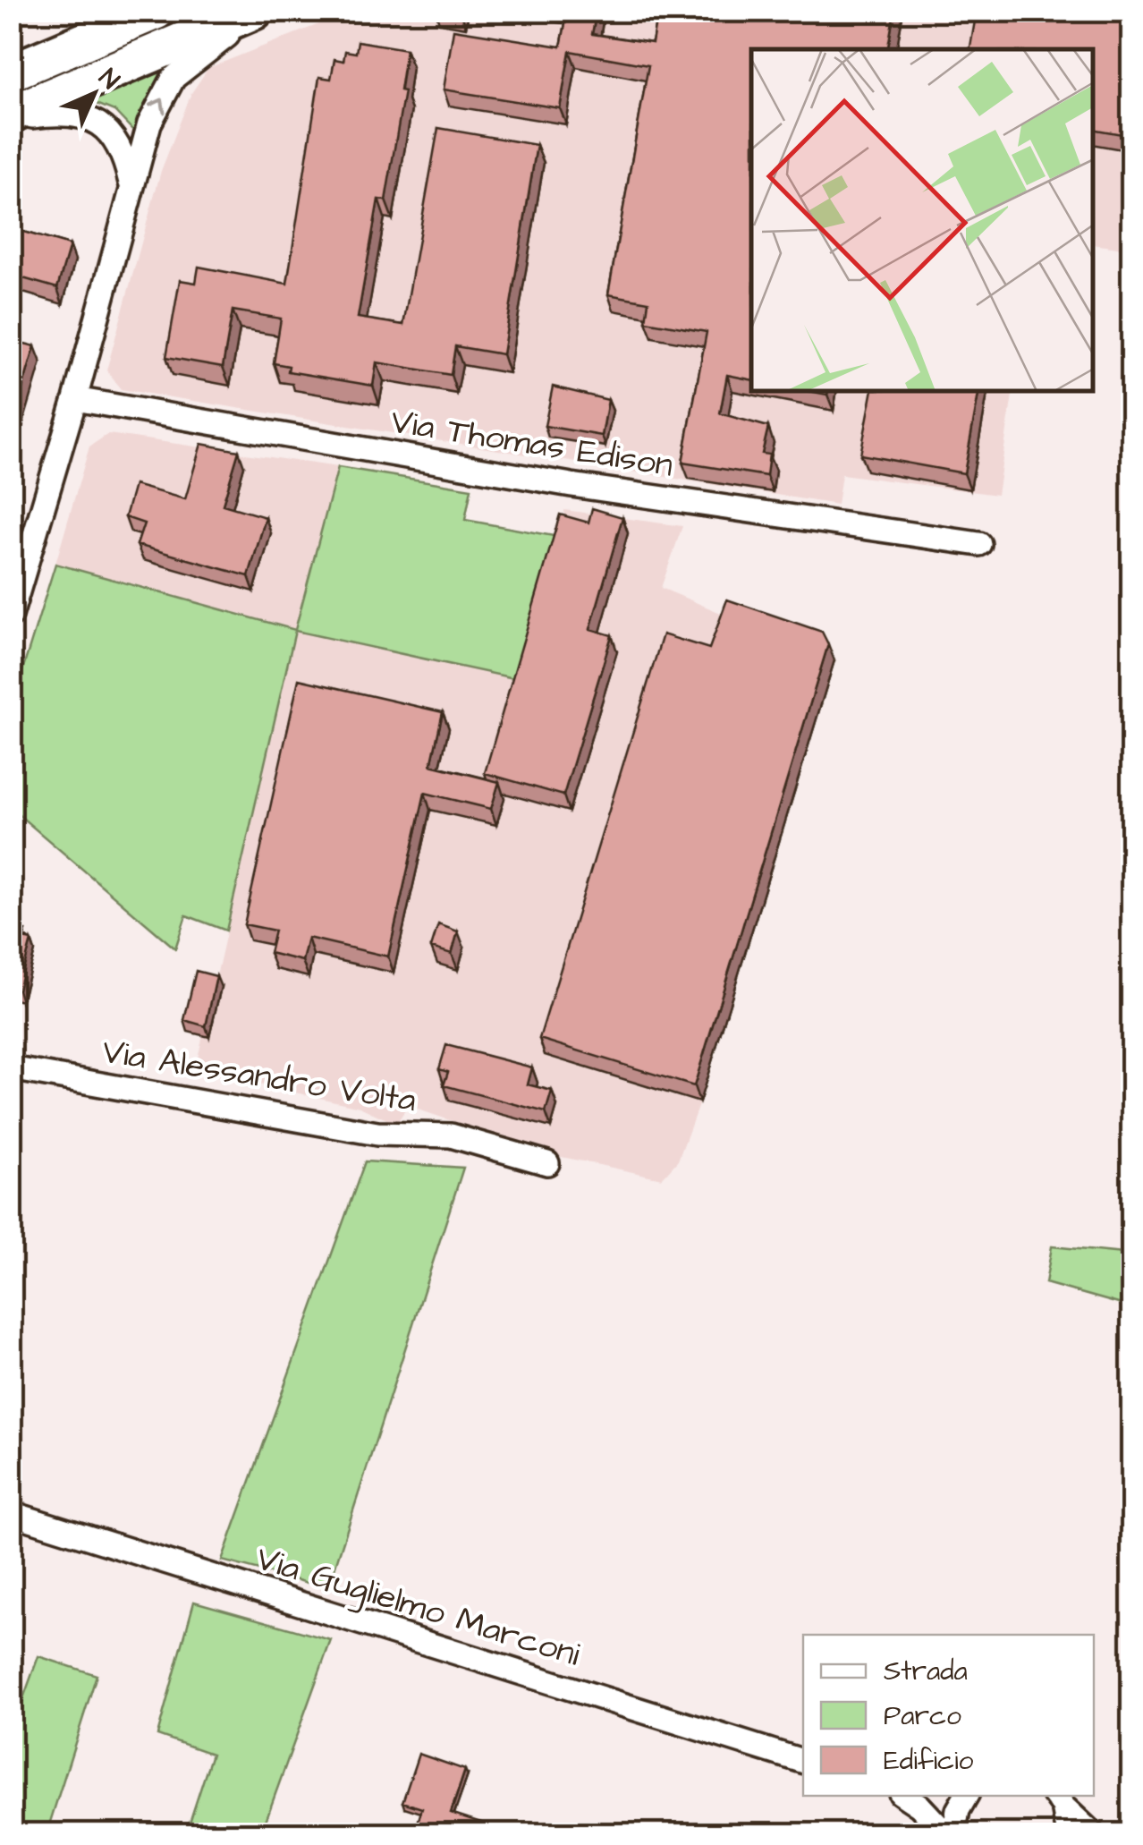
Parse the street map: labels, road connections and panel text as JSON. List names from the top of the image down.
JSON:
{
  "streets": {
    "street": ["Via Thomas Edison", "Via Alessandro Volta", "Via Guglielmo Marconi"]
  },
  "legend": ["Strada", "Parco", "Edificio"],
  "north": "top right"
}
